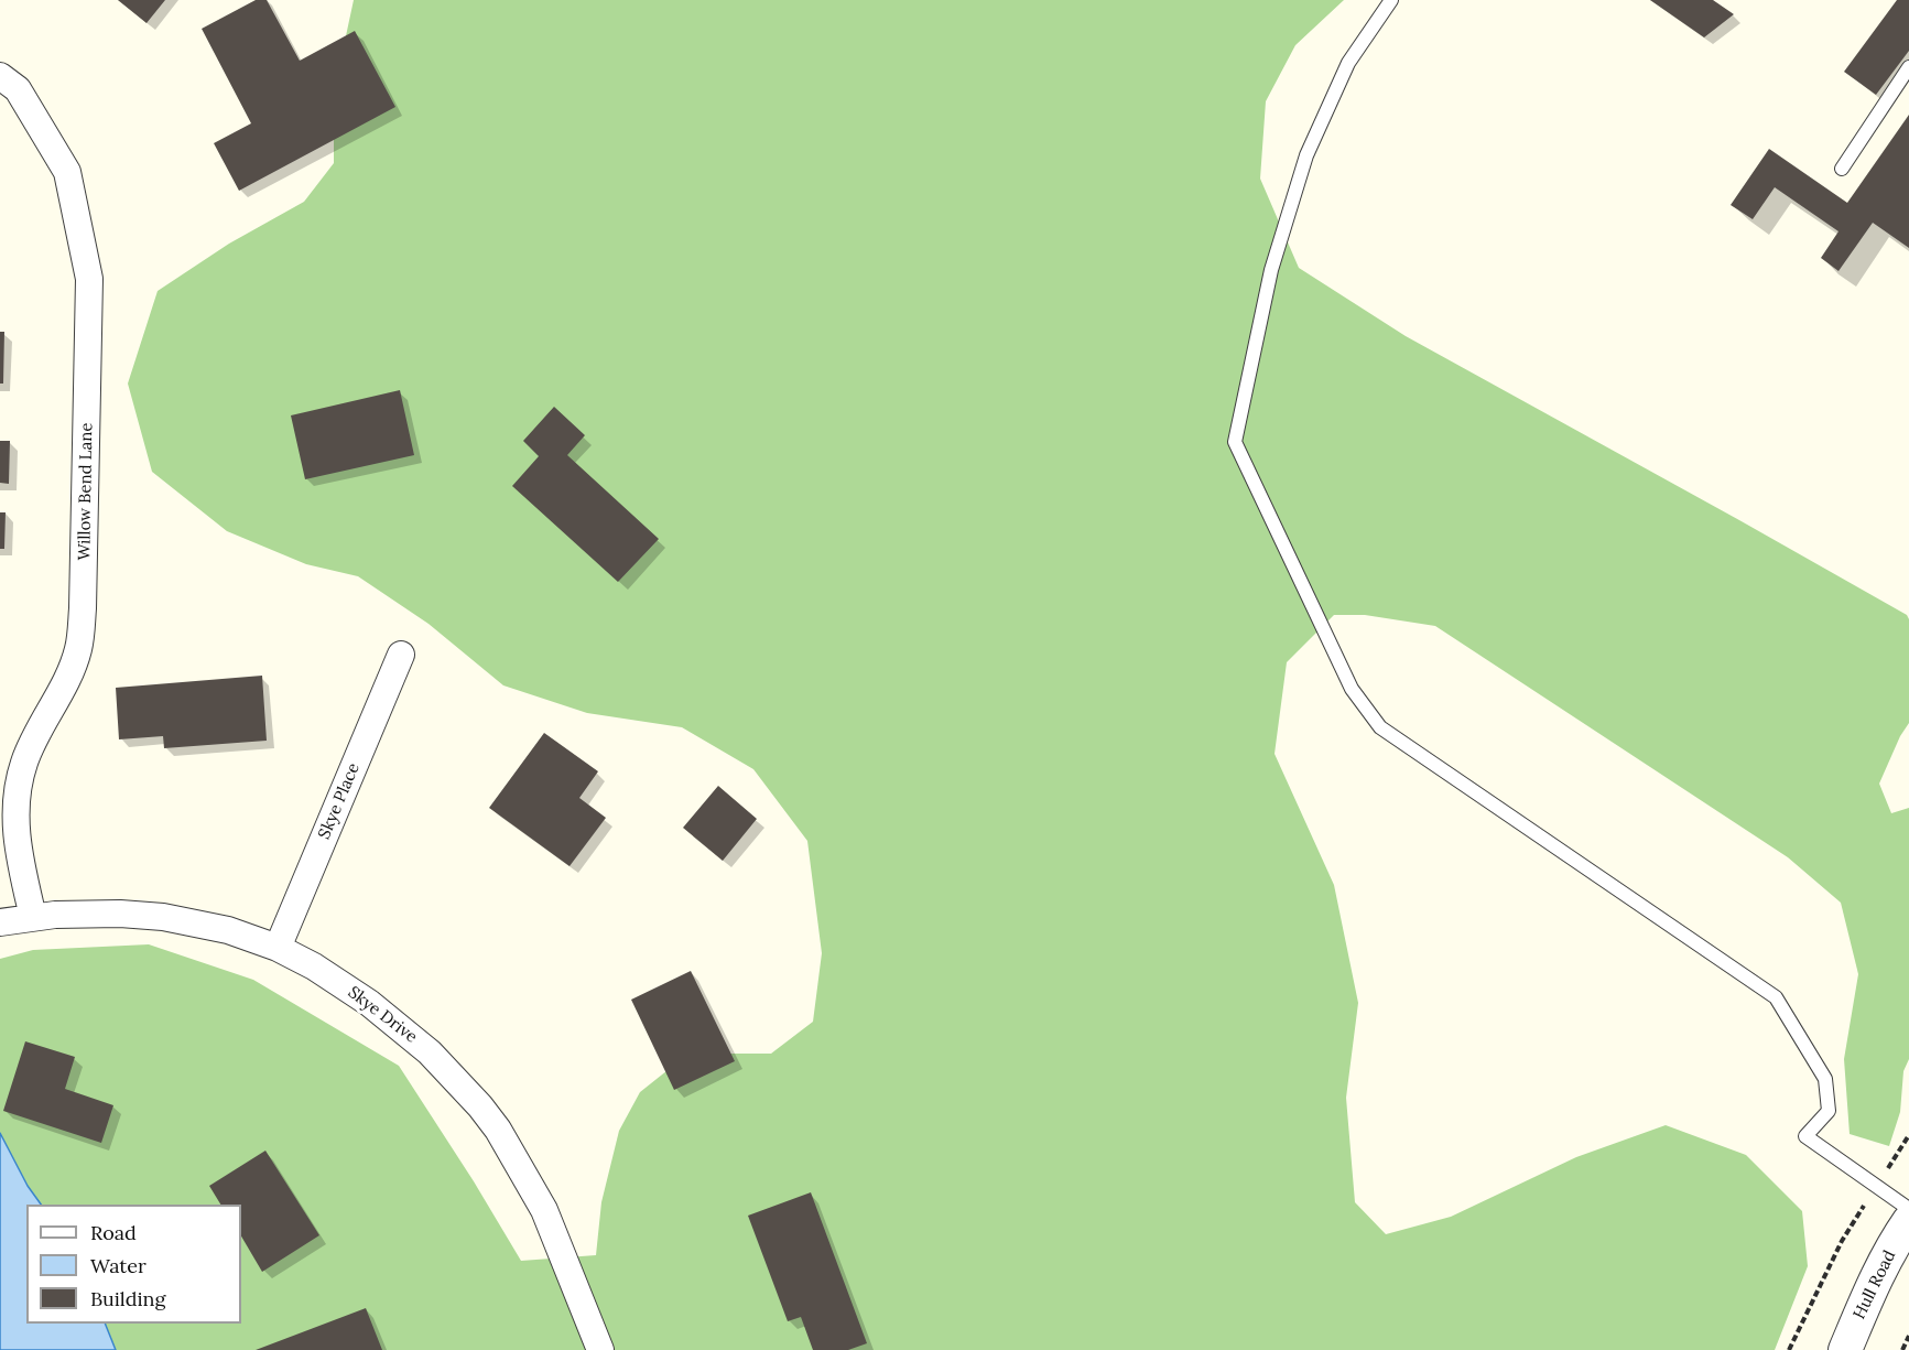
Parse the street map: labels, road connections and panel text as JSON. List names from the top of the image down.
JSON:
{
  "streets": {
    "street": [
      "Willow Bend Lane",
      "Skye Place",
      "Skye Drive",
      "Hull Road"
    ]
  },
  "crossings": [
    ["Willow Bend Lane", "Skye Drive"],
    ["Skye Place", "Skye Drive"]
  ],
  "legend": ["Road", "Water", "Building"]
}
